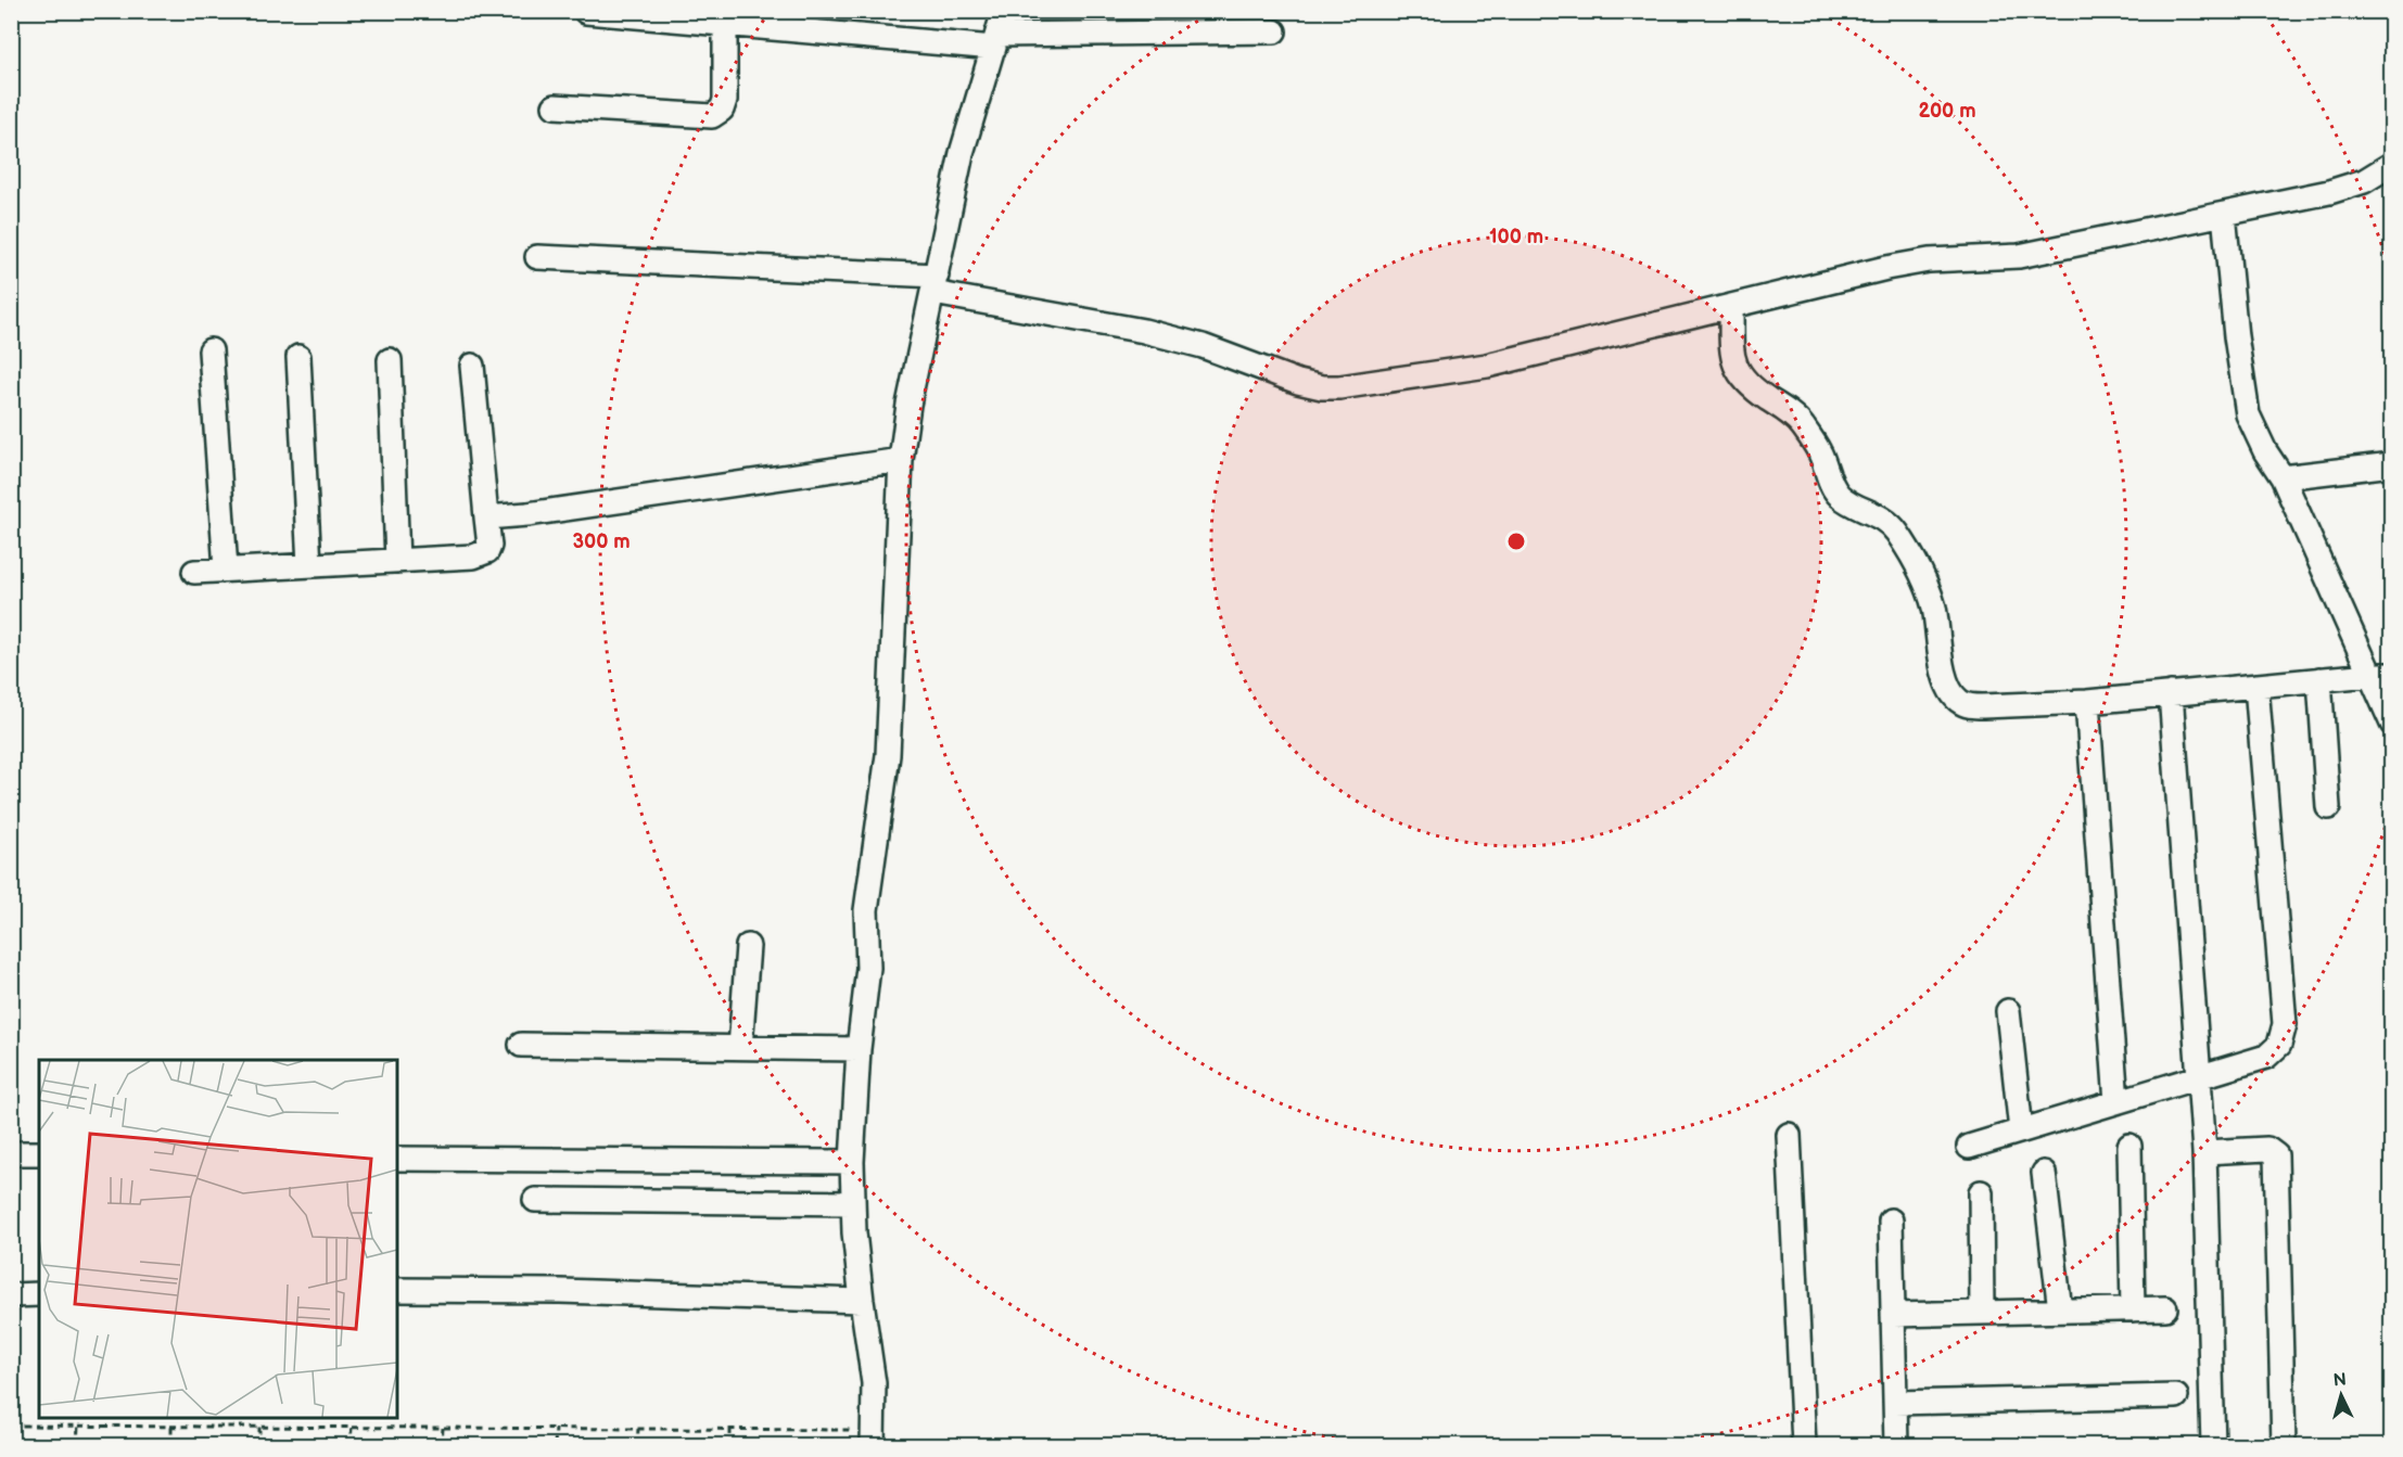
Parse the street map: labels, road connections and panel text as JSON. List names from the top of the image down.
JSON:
{
  "north": "top",
  "rings": ["200 m", "100 m", "300 m"]
}
